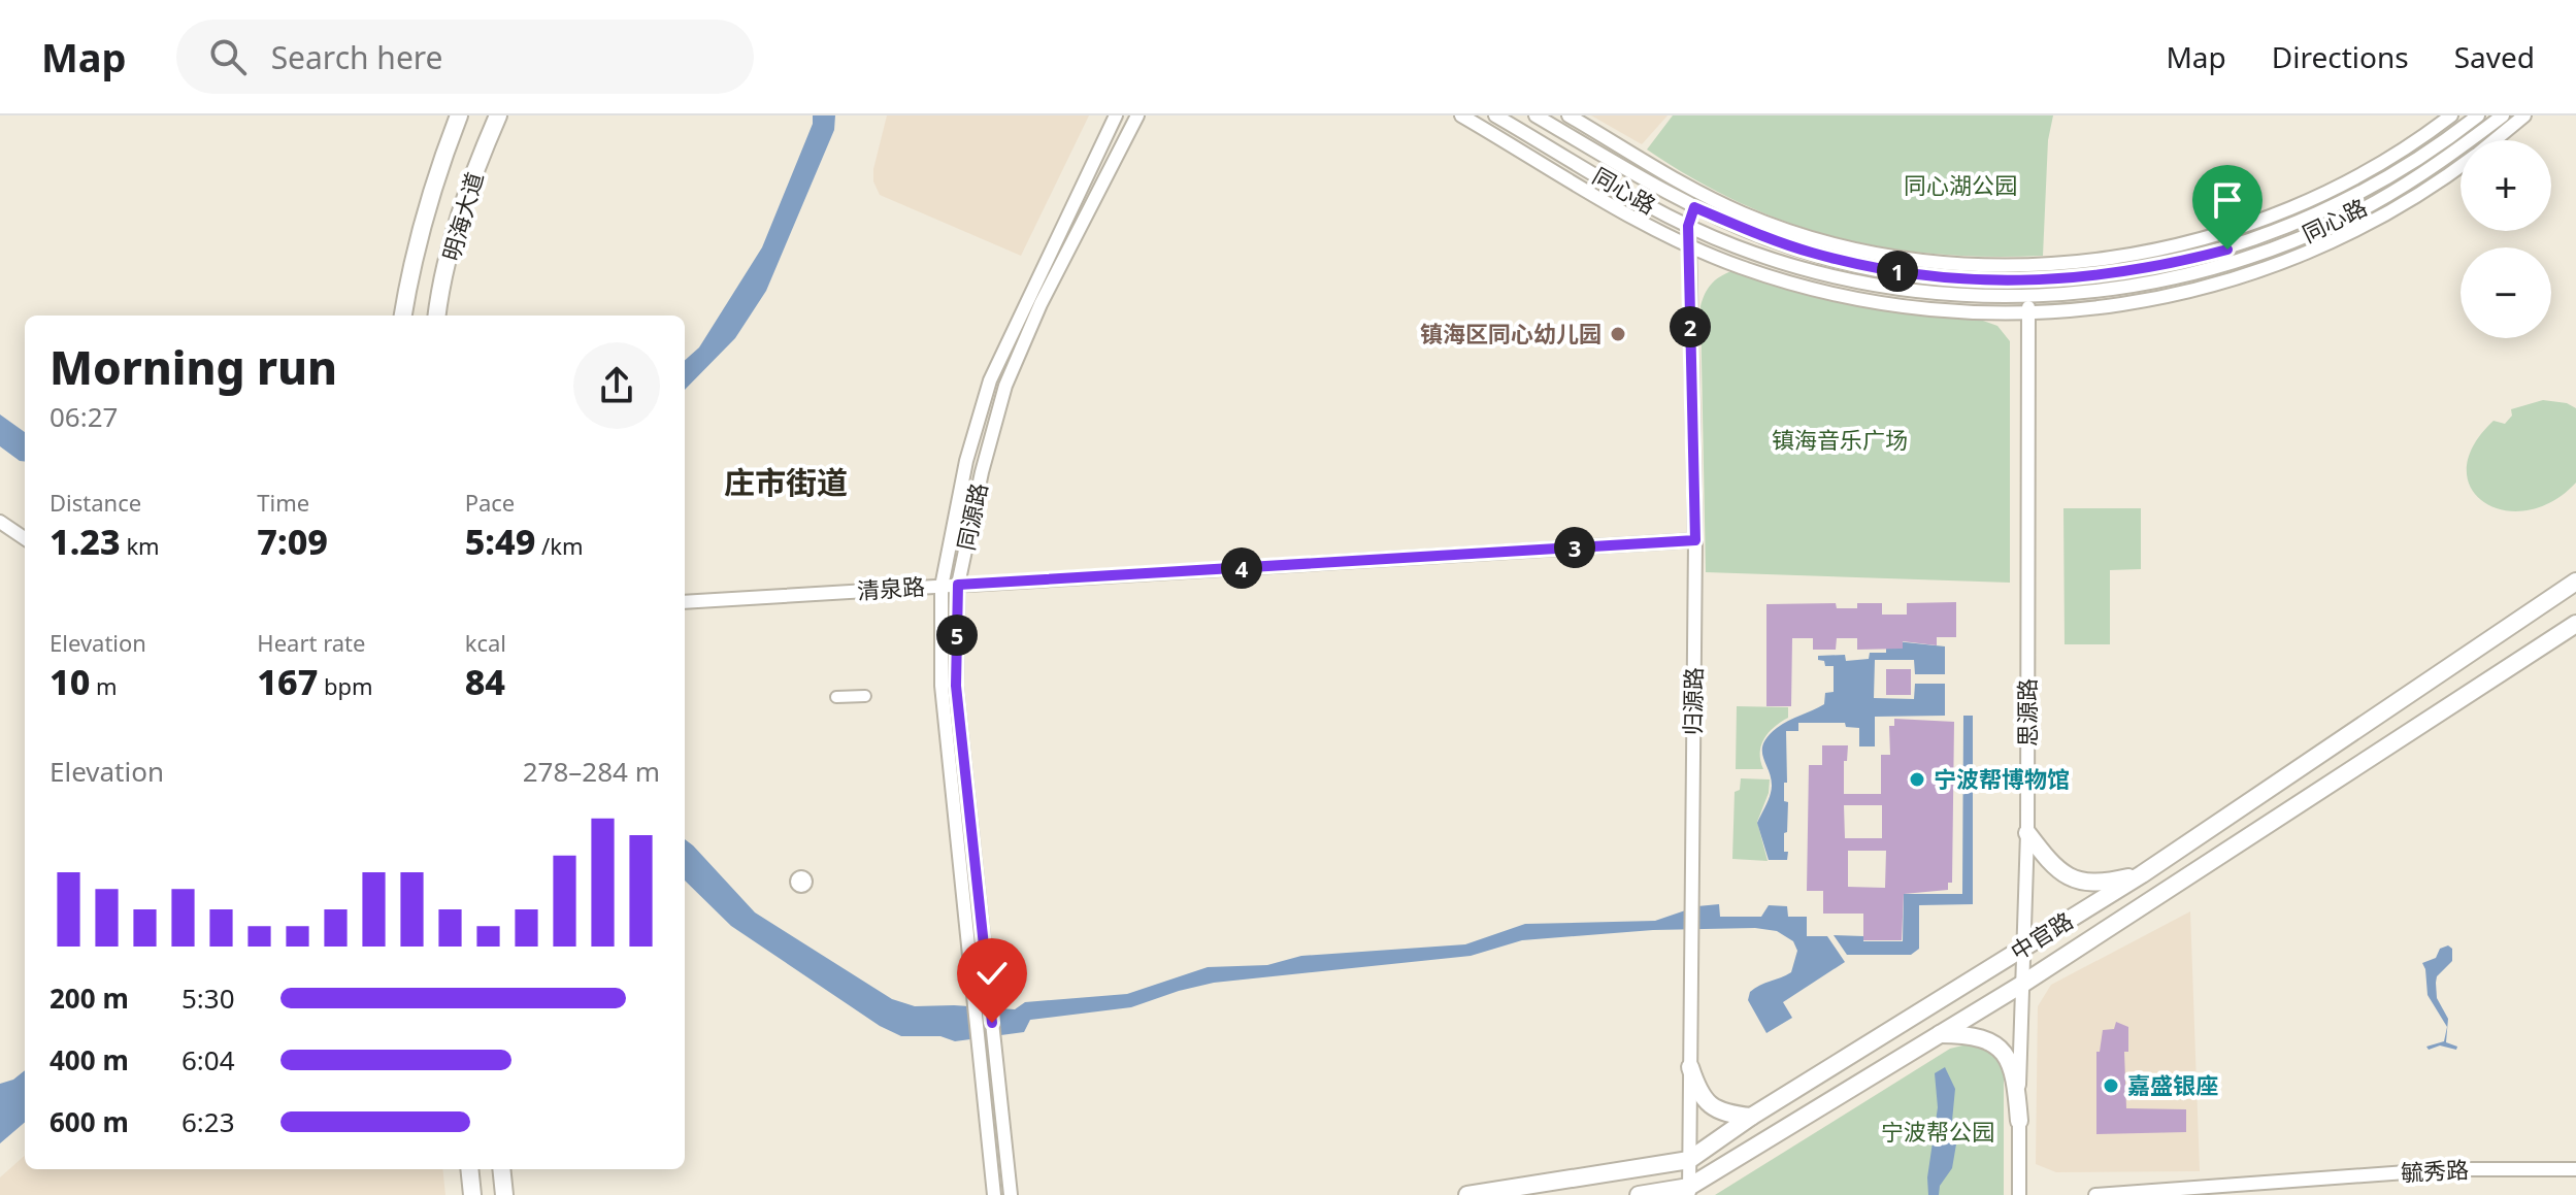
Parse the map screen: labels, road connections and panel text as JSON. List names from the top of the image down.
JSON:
{
  "streets": {
    "main road": ["明海大道", "中官路"],
    "street": [
      "同心路",
      "同源路",
      "清泉路",
      "归源路",
      "思源路",
      "毓秀路"
    ]
  },
  "crossings": [
    ["同心路", "归源路"],
    ["同心路", "思源路"],
    ["同源路", "清泉路"],
    ["清泉路", "归源路"],
    ["归源路", "中官路"],
    ["思源路", "中官路"]
  ],
  "districts": ["庄市街道"],
  "parks": ["同心湖公园", "镇海音乐广场", "宁波帮公园"],
  "places": ["镇海区同心幼儿园", "宁波帮博物馆", "嘉盛银座"],
  "page": {
    "header": "Map",
    "search": "Search here",
    "nav": ["Map", "Directions", "Saved"],
    "map_buttons": ["+", "−"],
    "pins": [
      "1",
      "2",
      "3",
      "4",
      "5"
    ],
    "heading": ["Morning run", "06:27"],
    "stats": [
      ["Distance", "1.23 km"],
      ["Time", "7:09"],
      ["Pace", "5:49 /km"],
      ["Elevation", "10 m"],
      ["Heart rate", "167 bpm"],
      ["kcal", "84"]
    ],
    "chart": ["Elevation", "278–284 m"],
    "list": [
      {
        "name": "200 m",
        "note": "5:30"
      },
      {
        "name": "400 m",
        "note": "6:04"
      },
      {
        "name": "600 m",
        "note": "6:23"
      }
    ]
  }
}
